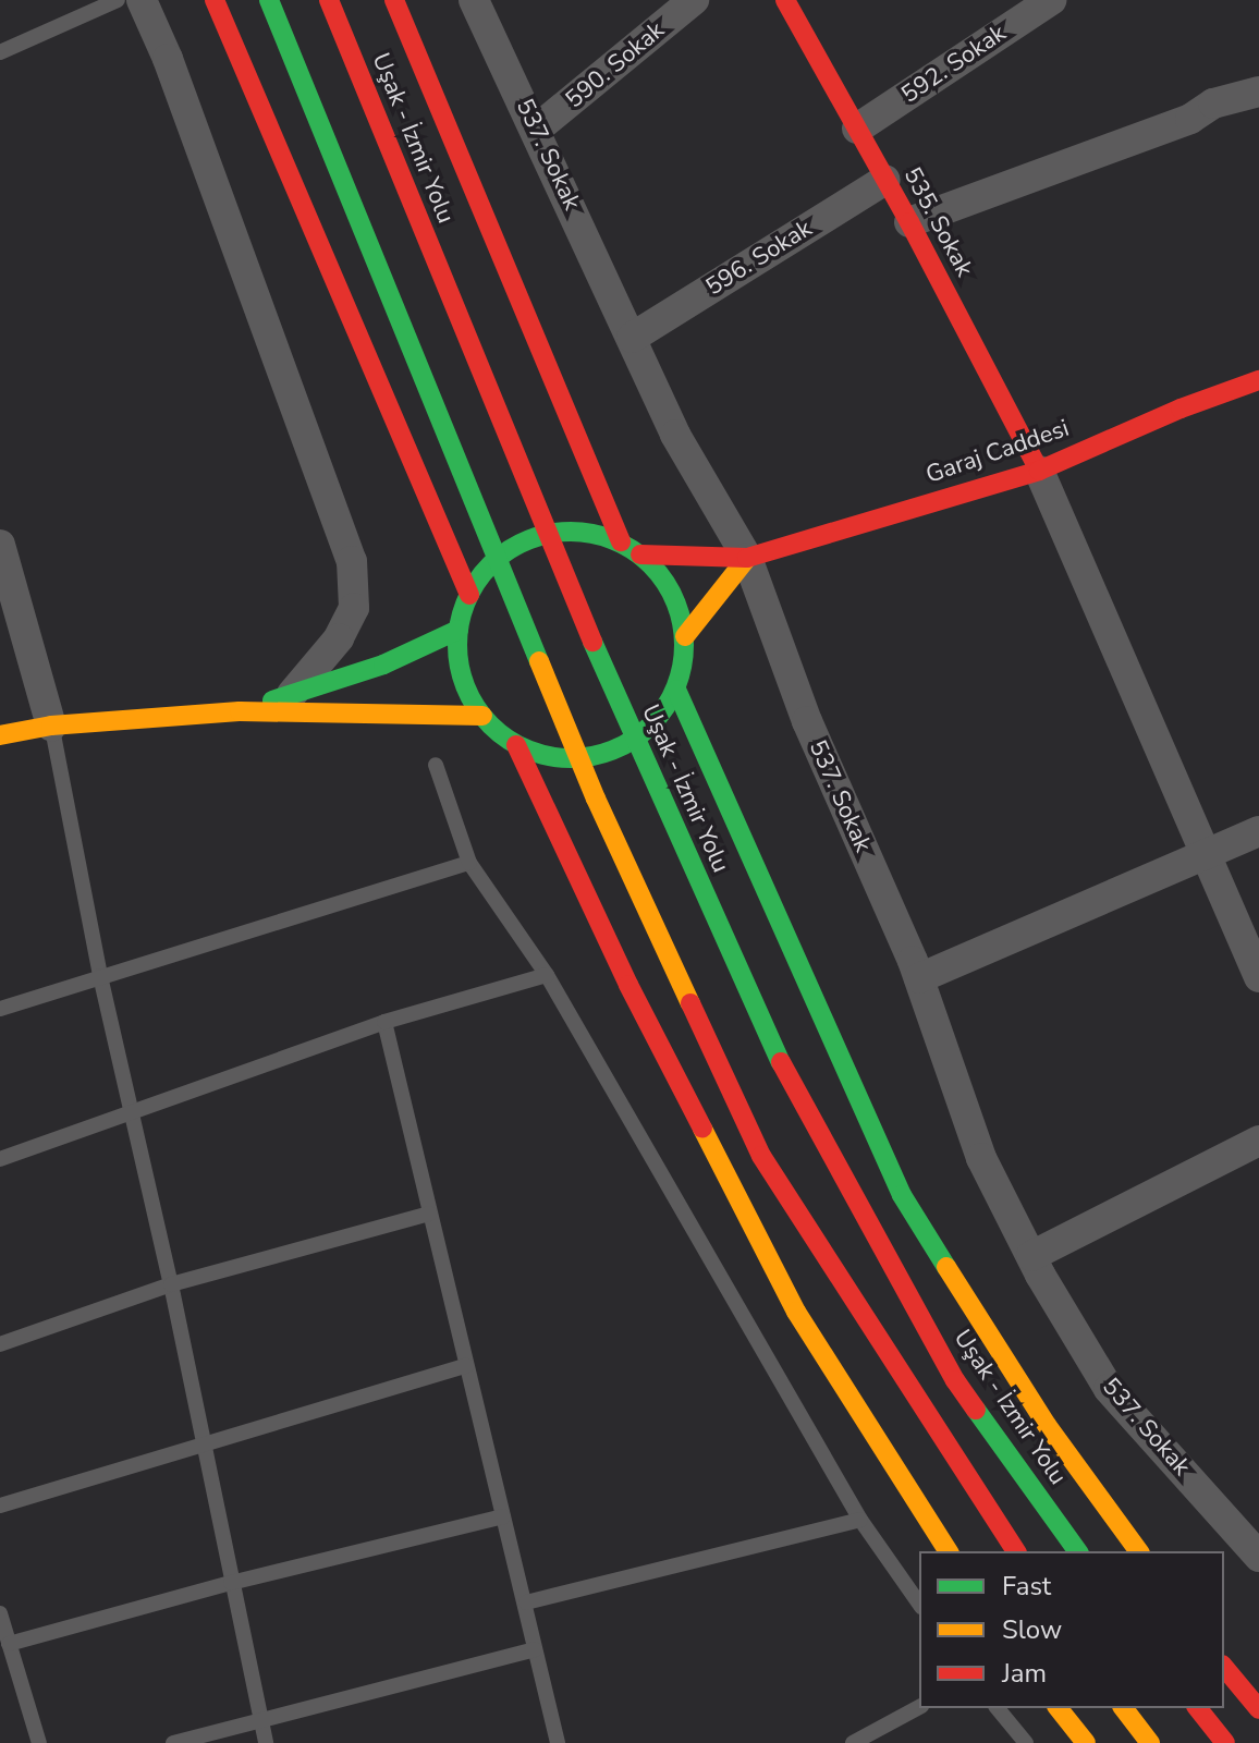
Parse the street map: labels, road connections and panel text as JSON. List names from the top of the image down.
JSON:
{
  "streets": {
    "main road": ["Uşak - İzmir Yolu", "535. Sokak", "Garaj Caddesi"],
    "street": [
      "592. Sokak",
      "590. Sokak",
      "537. Sokak",
      "596. Sokak"
    ]
  },
  "crossings": [
    ["592. Sokak", "535. Sokak"],
    ["590. Sokak", "537. Sokak"],
    ["537. Sokak", "596. Sokak"],
    ["537. Sokak", "Garaj Caddesi"],
    ["535. Sokak", "596. Sokak"],
    ["535. Sokak", "Garaj Caddesi"]
  ],
  "legend": ["Fast", "Slow", "Jam"]
}
